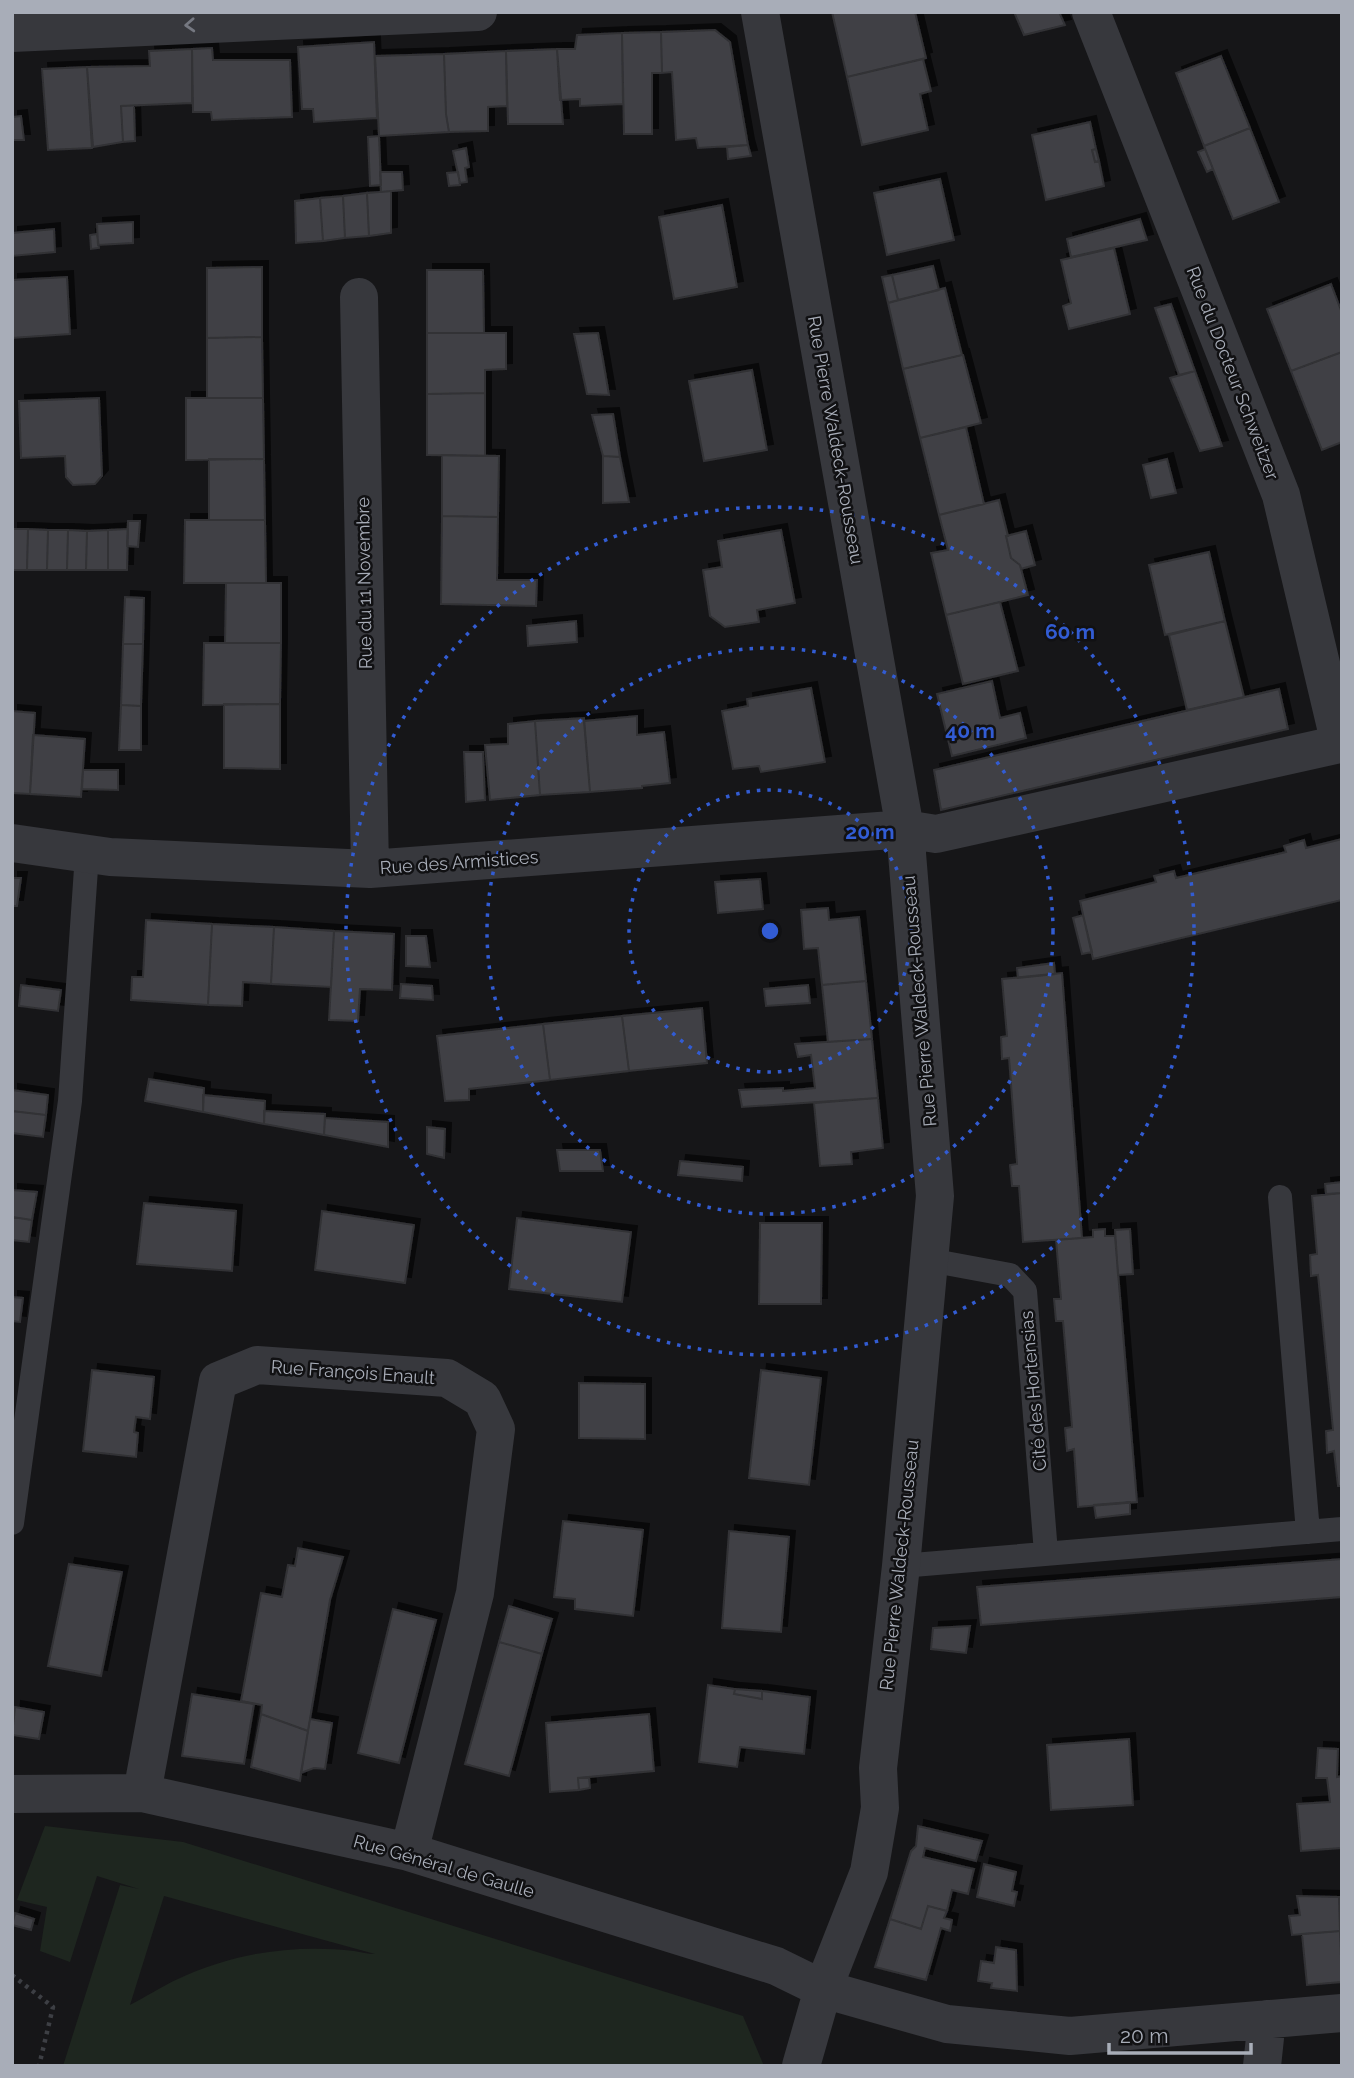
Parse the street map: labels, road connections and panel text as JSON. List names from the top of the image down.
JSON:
{
  "streets": {
    "street": [
      "Rue du Docteur Schweitzer",
      "Rue Pierre Waldeck-Rousseau",
      "Rue du 11 Novembre",
      "Rue des Armistices",
      "Rue François Enault",
      "Rue Général de Gaulle"
    ],
    "lane": ["Cité des Hortensias"]
  },
  "crossings": [
    ["Rue du Docteur Schweitzer", "Rue des Armistices"],
    ["Rue Pierre Waldeck-Rousseau", "Rue des Armistices"],
    ["Rue Pierre Waldeck-Rousseau", "Cité des Hortensias"],
    ["Rue Pierre Waldeck-Rousseau", "Rue Général de Gaulle"],
    ["Rue du 11 Novembre", "Rue des Armistices"],
    ["Rue François Enault", "Rue Général de Gaulle"]
  ],
  "scale_bar": "20 m",
  "rings": ["60 m", "40 m", "20 m"]
}
